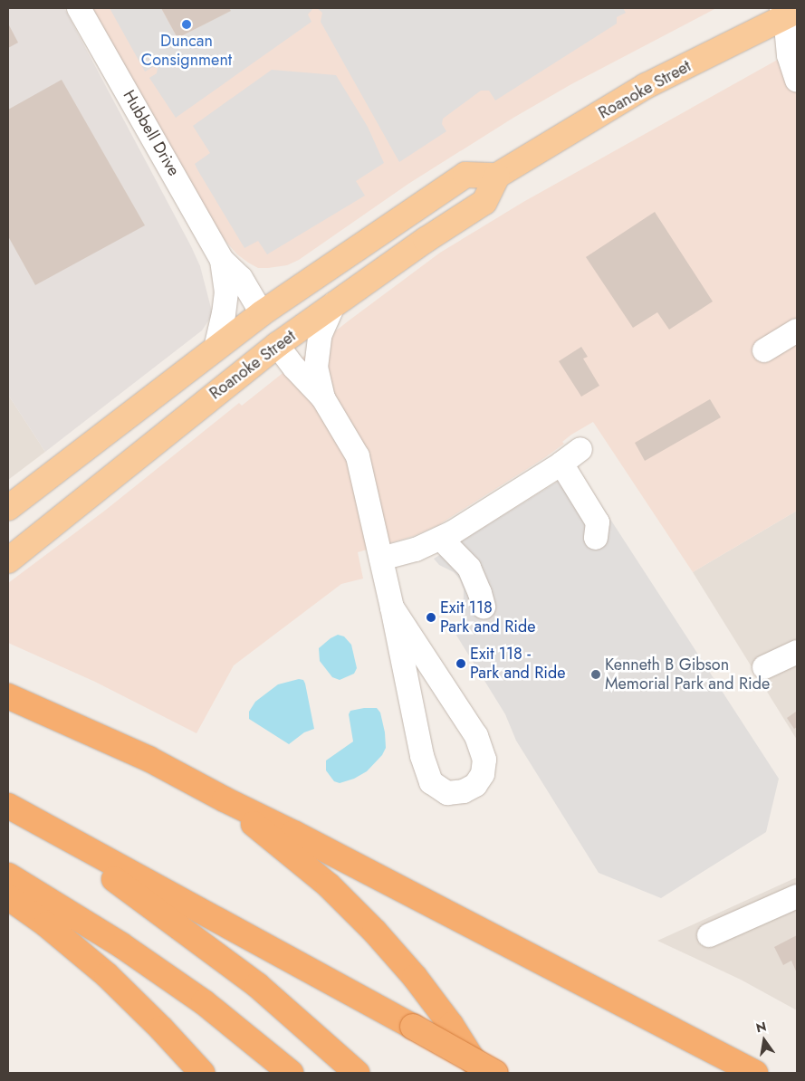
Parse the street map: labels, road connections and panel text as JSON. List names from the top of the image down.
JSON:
{
  "streets": {
    "main road": ["Roanoke Street"],
    "street": ["Hubbell Drive"]
  },
  "places": [
    "Duncan Consignment",
    "Exit 118 Park and Ride",
    "Exit 118 - Park and Ride",
    "Kenneth B Gibson Memorial Park and Ride"
  ],
  "north": "top"
}
